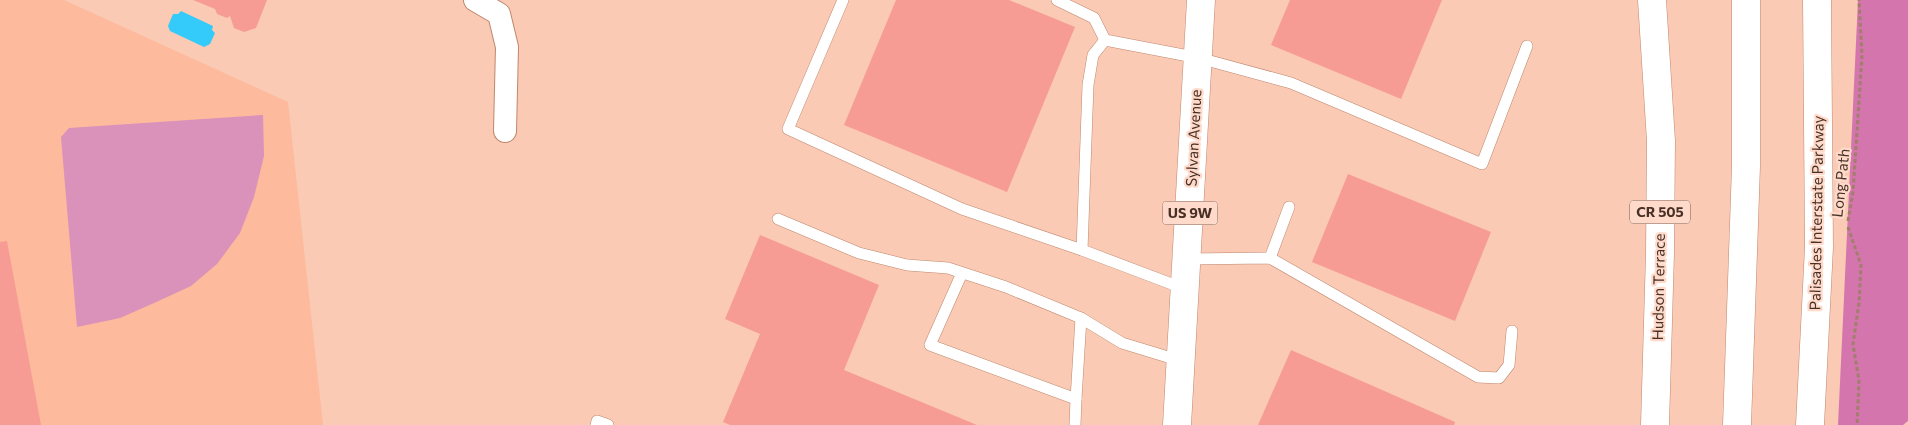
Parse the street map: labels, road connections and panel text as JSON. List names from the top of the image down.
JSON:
{
  "streets": {
    "main road": [
      "Sylvan Avenue",
      "CR 505",
      "US 9W",
      "Palisades Interstate Parkway",
      "Hudson Terrace"
    ],
    "path": ["Long Path"]
  }
}
